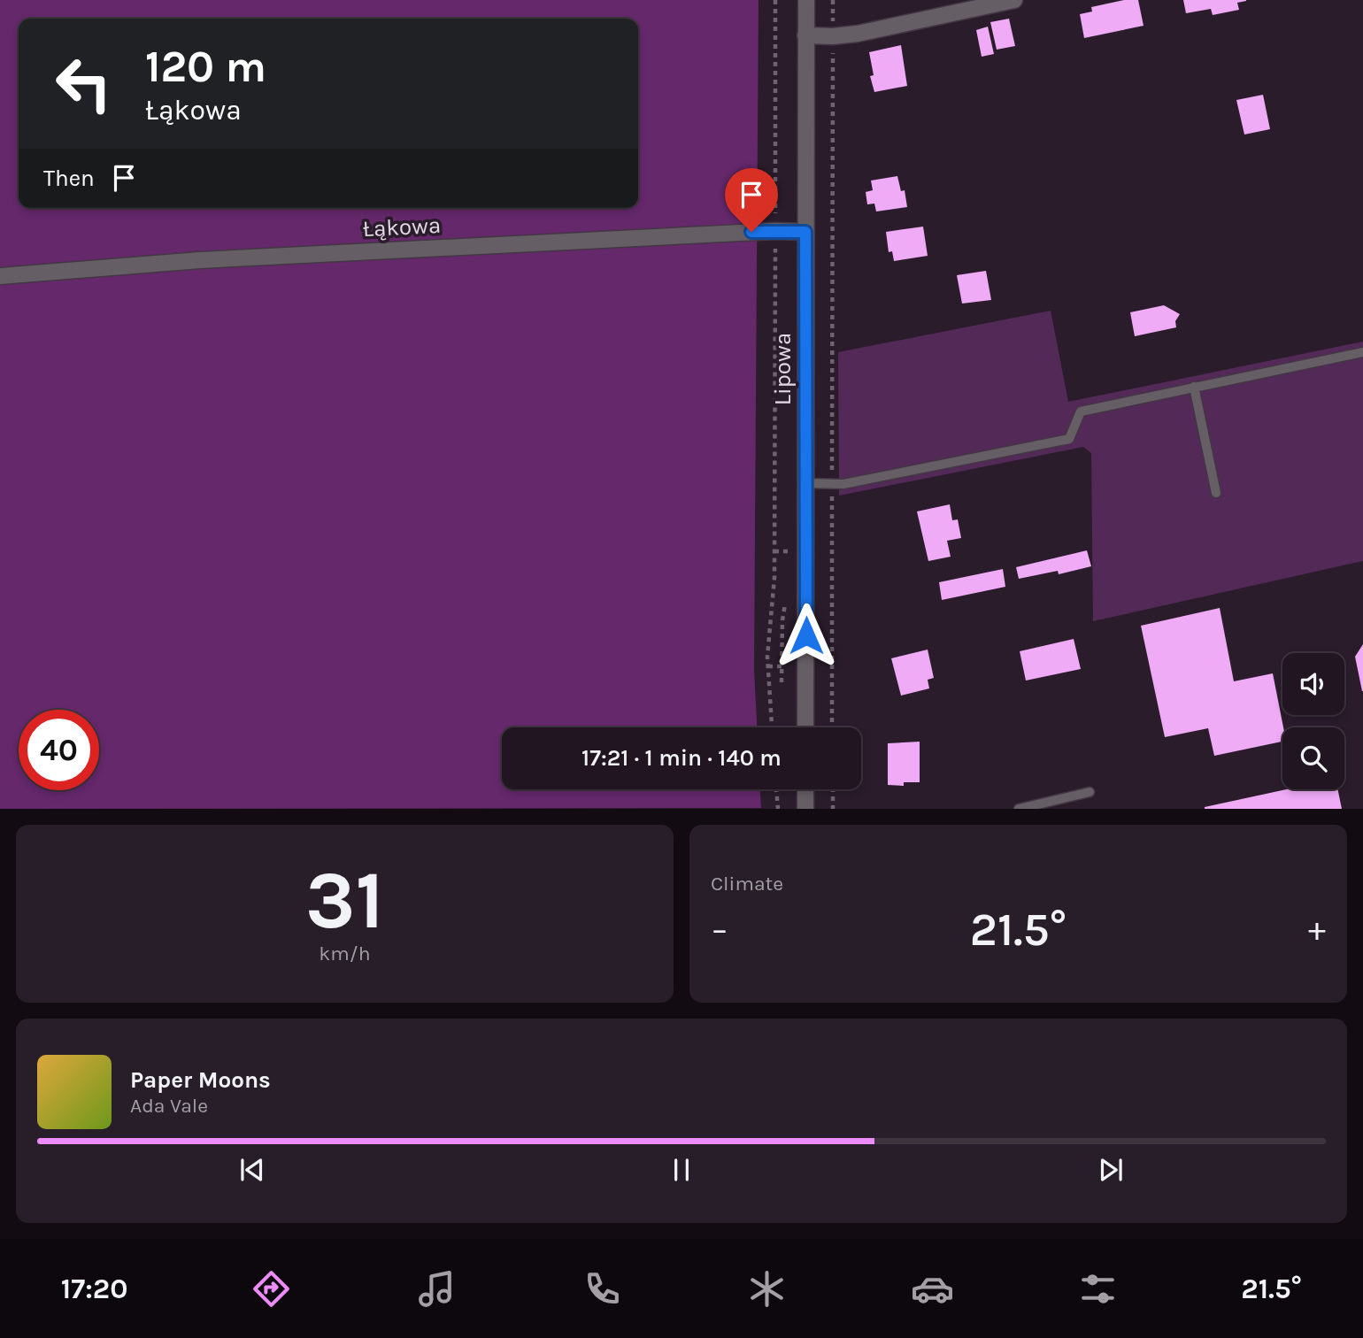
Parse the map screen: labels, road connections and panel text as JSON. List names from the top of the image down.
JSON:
{
  "streets": {
    "street": ["Łąkowa", "Lipowa"]
  },
  "crossings": [
    ["Łąkowa", "Lipowa"]
  ],
  "page": {
    "turn": ["120 m", "Łąkowa"],
    "then": "Then",
    "limit": "40",
    "trip": "17:21 · 1 min · 140 m",
    "tile": [
      ["31", "km/h"],
      "Climate"
    ],
    "heat": ["−", "21.5°", "+"],
    "song": ["Paper Moons", "Ada Vale"],
    "tabs": ["17:20", "21.5°"]
  }
}
